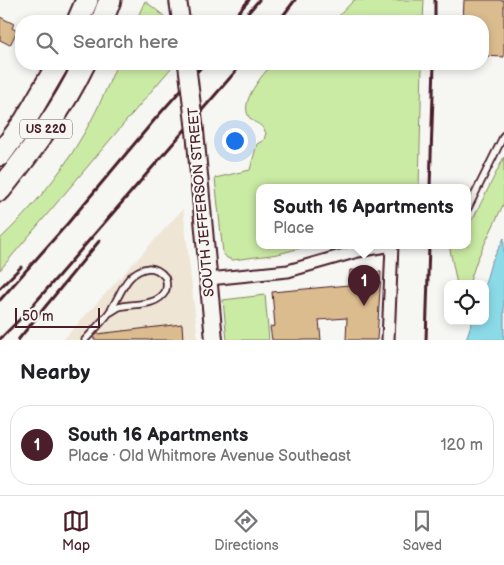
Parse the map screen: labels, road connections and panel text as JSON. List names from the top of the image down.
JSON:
{
  "streets": {
    "highway": ["US 220"],
    "main road": ["SOUTH JEFFERSON STREET"]
  },
  "scale_bar": "50 m",
  "page": {
    "search": "Search here",
    "popup": ["South 16 Apartments", "Place"],
    "pins": "1",
    "scale": "50 m",
    "heading": "Nearby",
    "list": [
      {
        "mark": "1",
        "name": "South 16 Apartments",
        "note": "Place · Old Whitmore Avenue Southeast",
        "value": "120 m"
      }
    ],
    "nav": ["Map", "Directions", "Saved"]
  }
}
